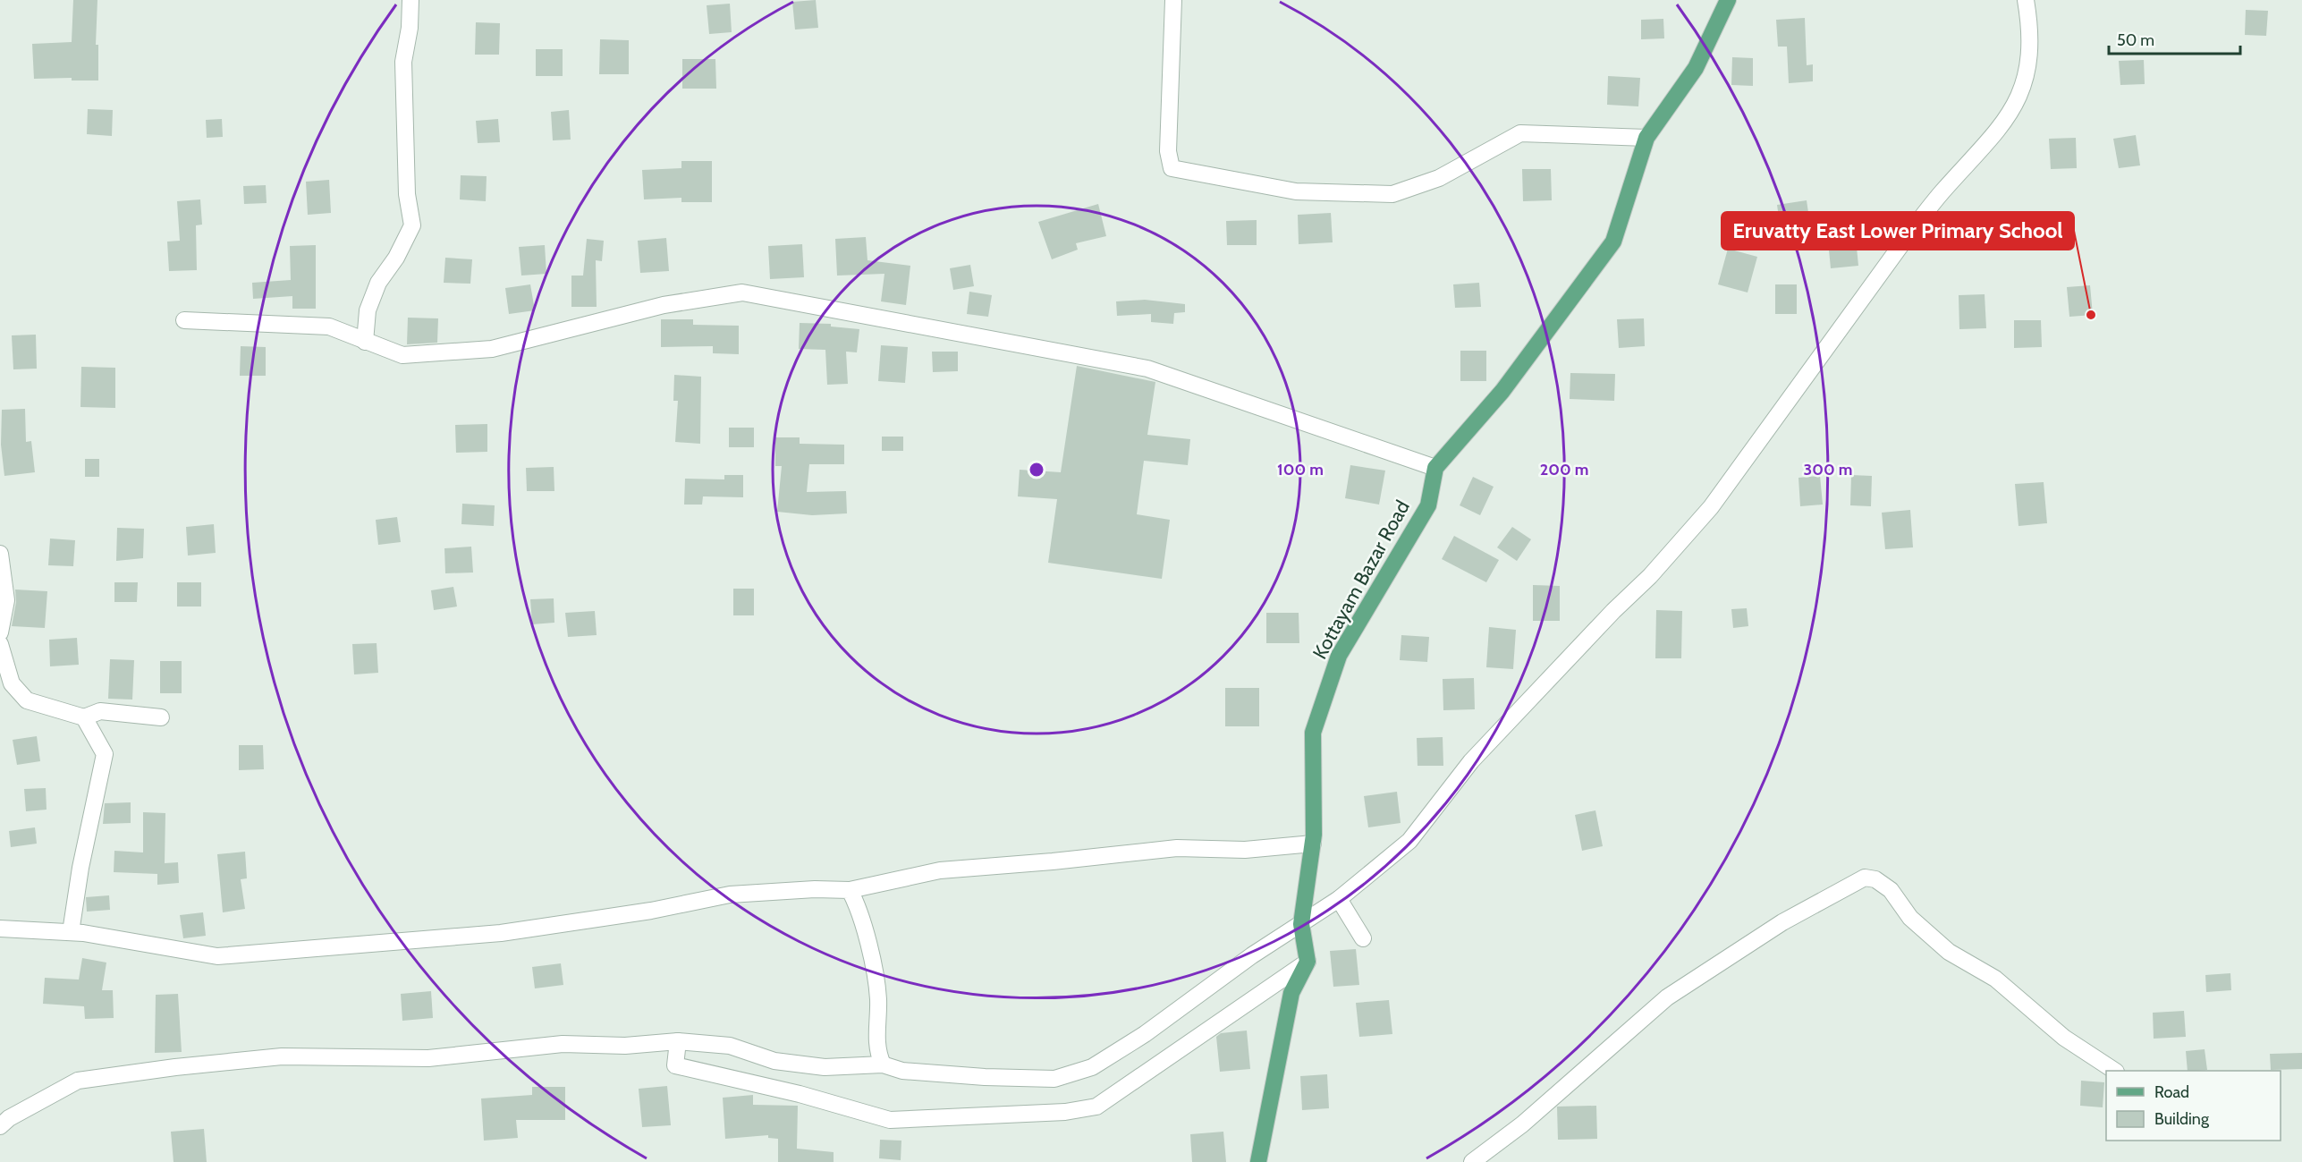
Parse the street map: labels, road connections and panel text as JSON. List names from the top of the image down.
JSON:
{
  "streets": {
    "main road": ["Kottayam Bazar Road"]
  },
  "places": ["Eruvatty East Lower Primary School"],
  "legend": ["Road", "Building"],
  "scale_bar": "50 m",
  "rings": ["100 m", "200 m", "300 m"]
}
